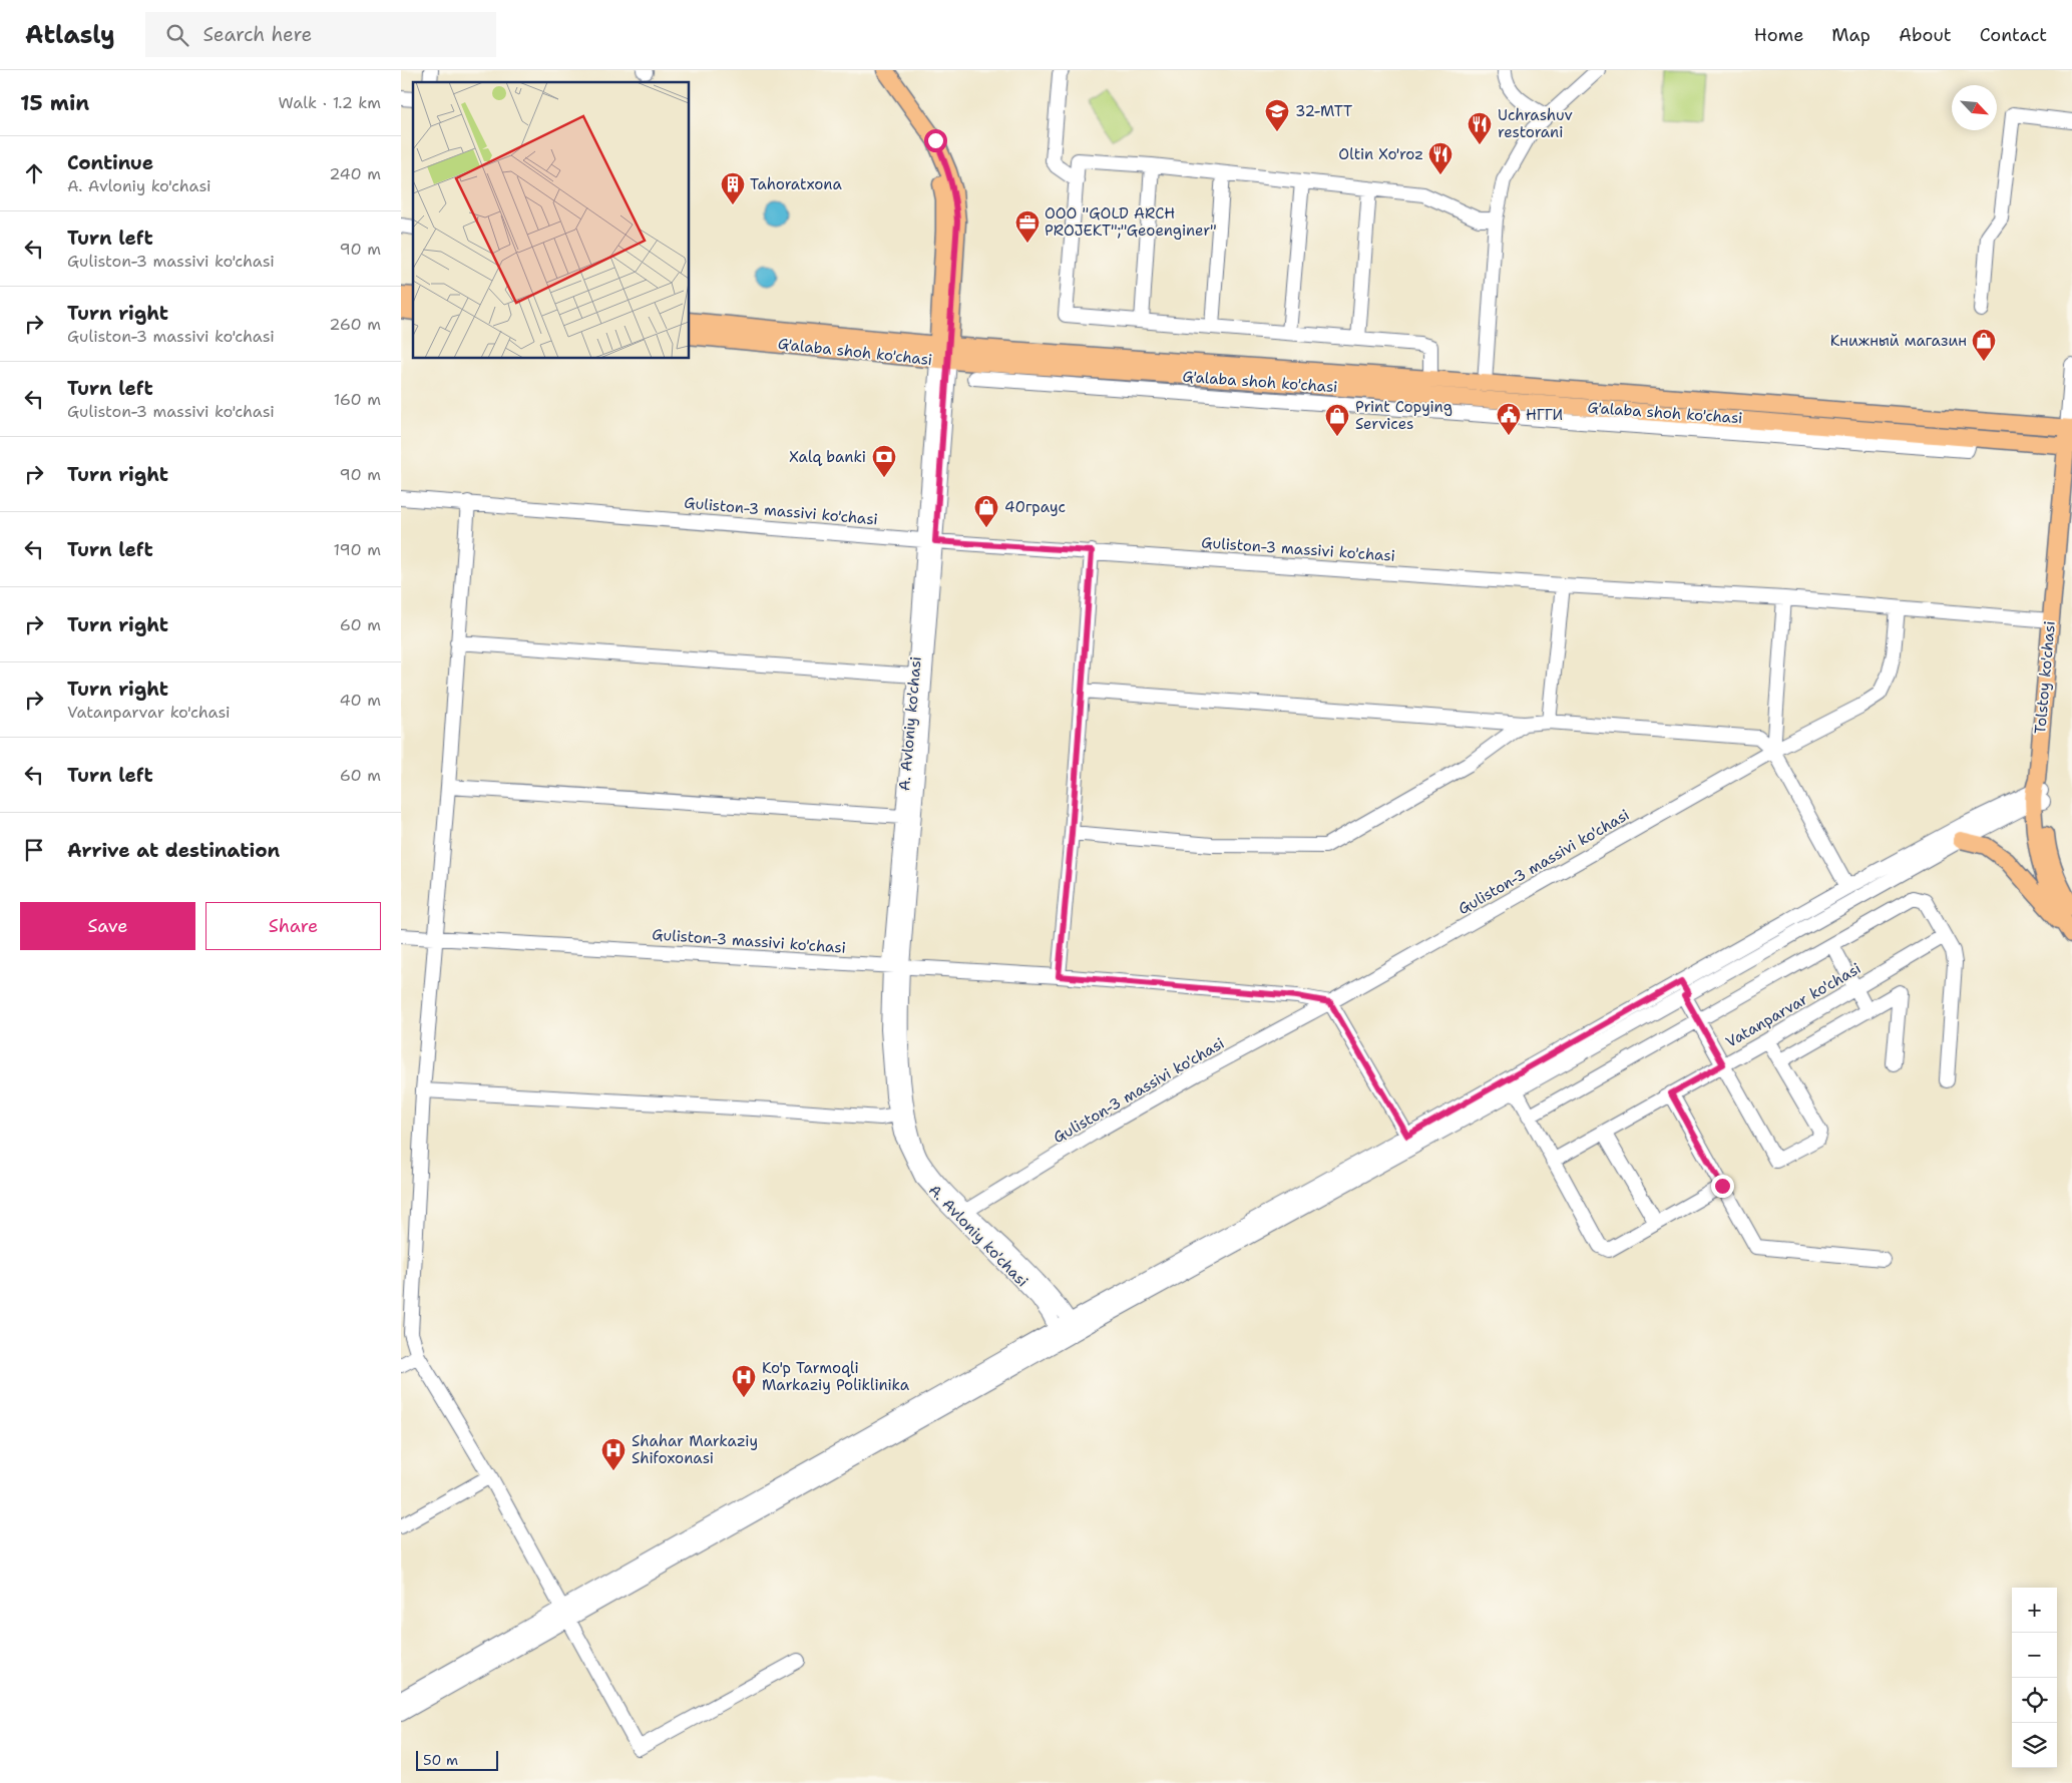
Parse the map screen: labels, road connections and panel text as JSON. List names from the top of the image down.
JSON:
{
  "streets": {
    "main road": ["G'alaba shoh ko'chasi", "Tolstoy ko'chasi", "A. Avloniy ko'chasi"],
    "street": ["Guliston-3 massivi ko'chasi", "Vatanparvar ko'chasi"]
  },
  "crossings": [
    ["G'alaba shoh ko'chasi", "Tolstoy ko'chasi"],
    ["G'alaba shoh ko'chasi", "A. Avloniy ko'chasi"],
    ["Guliston-3 massivi ko'chasi", "Tolstoy ko'chasi"],
    ["Guliston-3 massivi ko'chasi", "A. Avloniy ko'chasi"]
  ],
  "places": {
    "school or university": ["32-MTT"],
    "restaurant": ["Uchrashuv restorani", "Oltin Xo'roz"],
    "building": ["Tahoratxona"],
    "office": ["ООО \"GOLD ARCH PROJEKT\";\"Geoenginer\""],
    "shop": ["Книжный магазин", "Print Copying Services", "40граус"],
    "public building": ["НГГИ"],
    "bank": ["Xalq banki"],
    "hospital": ["Ko'p Tarmoqli Markaziy Poliklinika", "Shahar Markaziy Shifoxonasi"]
  },
  "scale_bar": "50 m",
  "north": "bottom right",
  "page": {
    "header": "Atlasly",
    "search": "Search here",
    "nav": [
      "Home",
      "Map",
      "About",
      "Contact"
    ],
    "heading": ["15 min", "Walk · 1.2 km"],
    "list": [
      ["Continue", "A. Avloniy ko'chasi", "240 m"],
      ["Turn left", "Guliston-3 massivi ko'chasi", "90 m"],
      ["Turn right", "Guliston-3 massivi ko'chasi", "260 m"],
      ["Turn left", "Guliston-3 massivi ko'chasi", "160 m"],
      ["Turn right", "90 m"],
      ["Turn left", "190 m"],
      ["Turn right", "60 m"],
      ["Turn right", "Vatanparvar ko'chasi", "40 m"],
      ["Turn left", "60 m"],
      "Arrive at destination"
    ],
    "buttons": ["Save", "Share"],
    "map_buttons": ["+", "−"],
    "scale": "50 m"
  }
}
